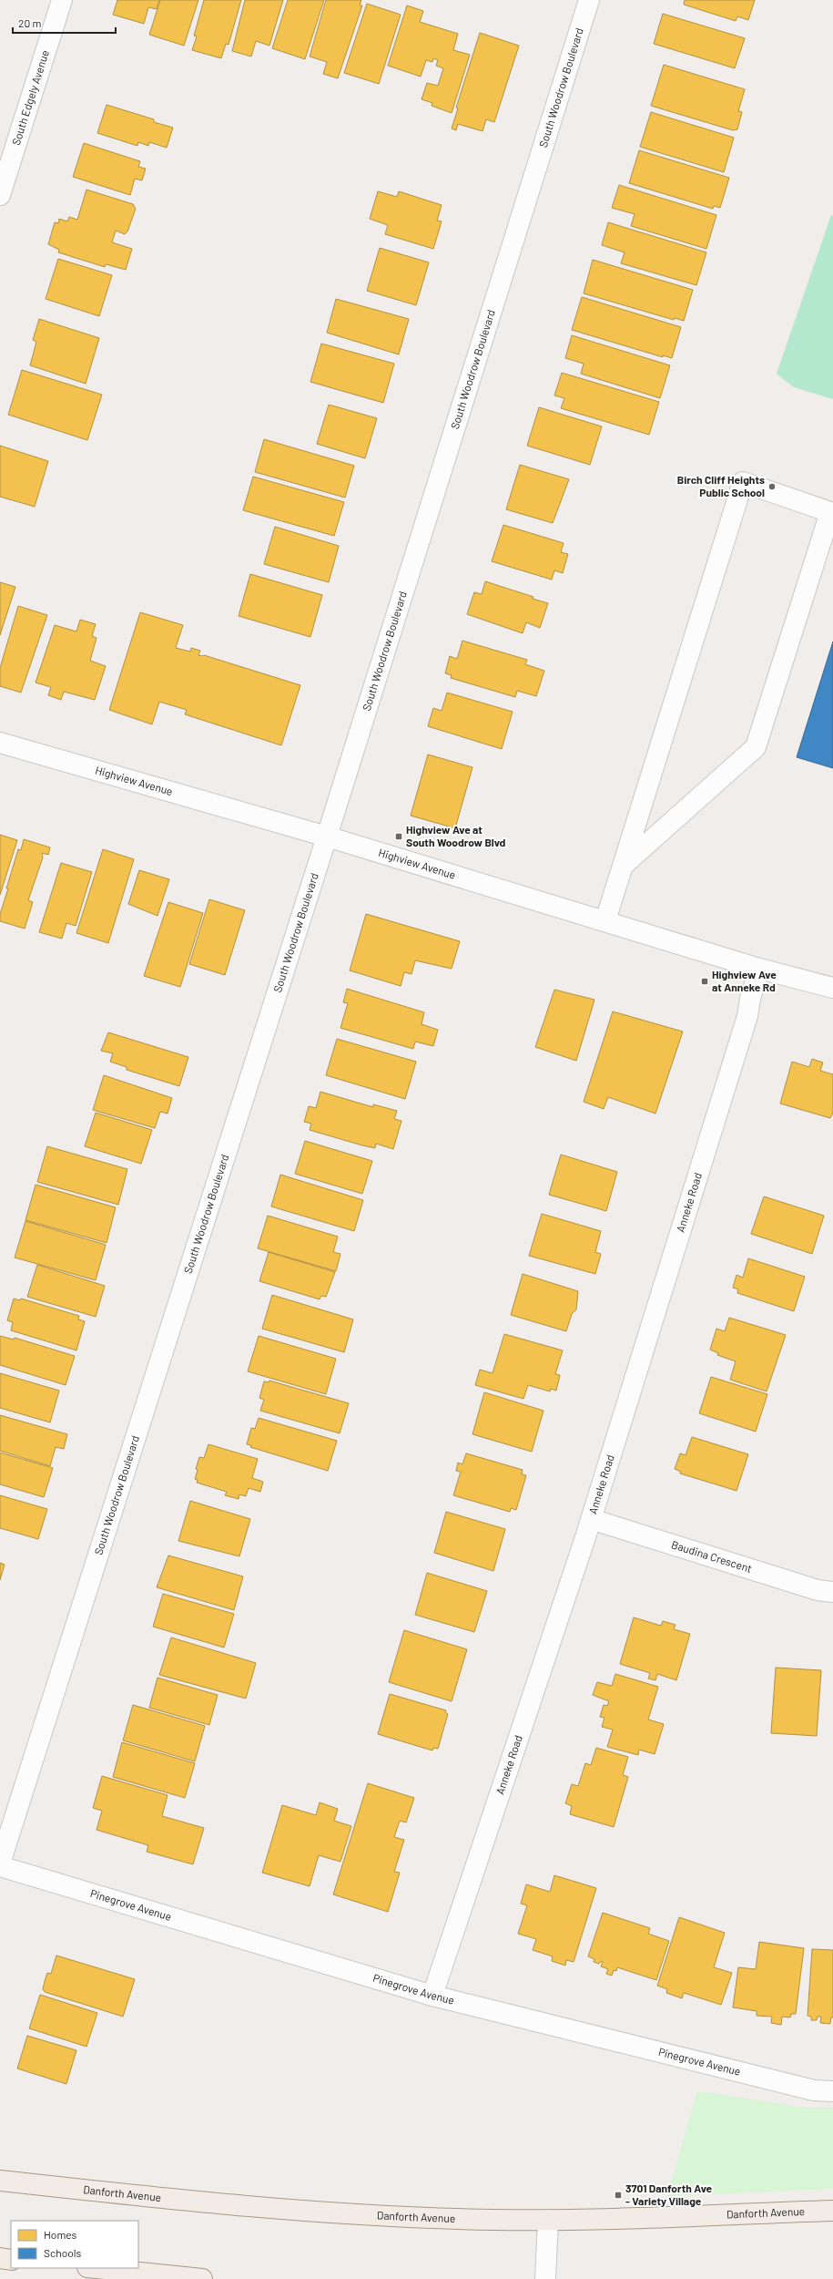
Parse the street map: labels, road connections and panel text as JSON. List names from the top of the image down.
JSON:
{
  "streets": {
    "main road": ["Danforth Avenue"],
    "street": [
      "South Woodrow Boulevard",
      "South Edgely Avenue",
      "Highview Avenue",
      "Anneke Road",
      "Baudina Crescent",
      "Pinegrove Avenue"
    ]
  },
  "crossings": [
    ["South Woodrow Boulevard", "Highview Avenue"],
    ["South Woodrow Boulevard", "Pinegrove Avenue"],
    ["Highview Avenue", "Anneke Road"],
    ["Anneke Road", "Baudina Crescent"],
    ["Anneke Road", "Pinegrove Avenue"]
  ],
  "places": {
    "other": ["Birch Cliff Heights Public School"],
    "transit": ["Highview Ave at South Woodrow Blvd", "Highview Ave at Anneke Rd", "3701 Danforth Ave - Variety Village"]
  },
  "legend": ["Homes", "Schools"],
  "scale_bar": "20 m"
}
